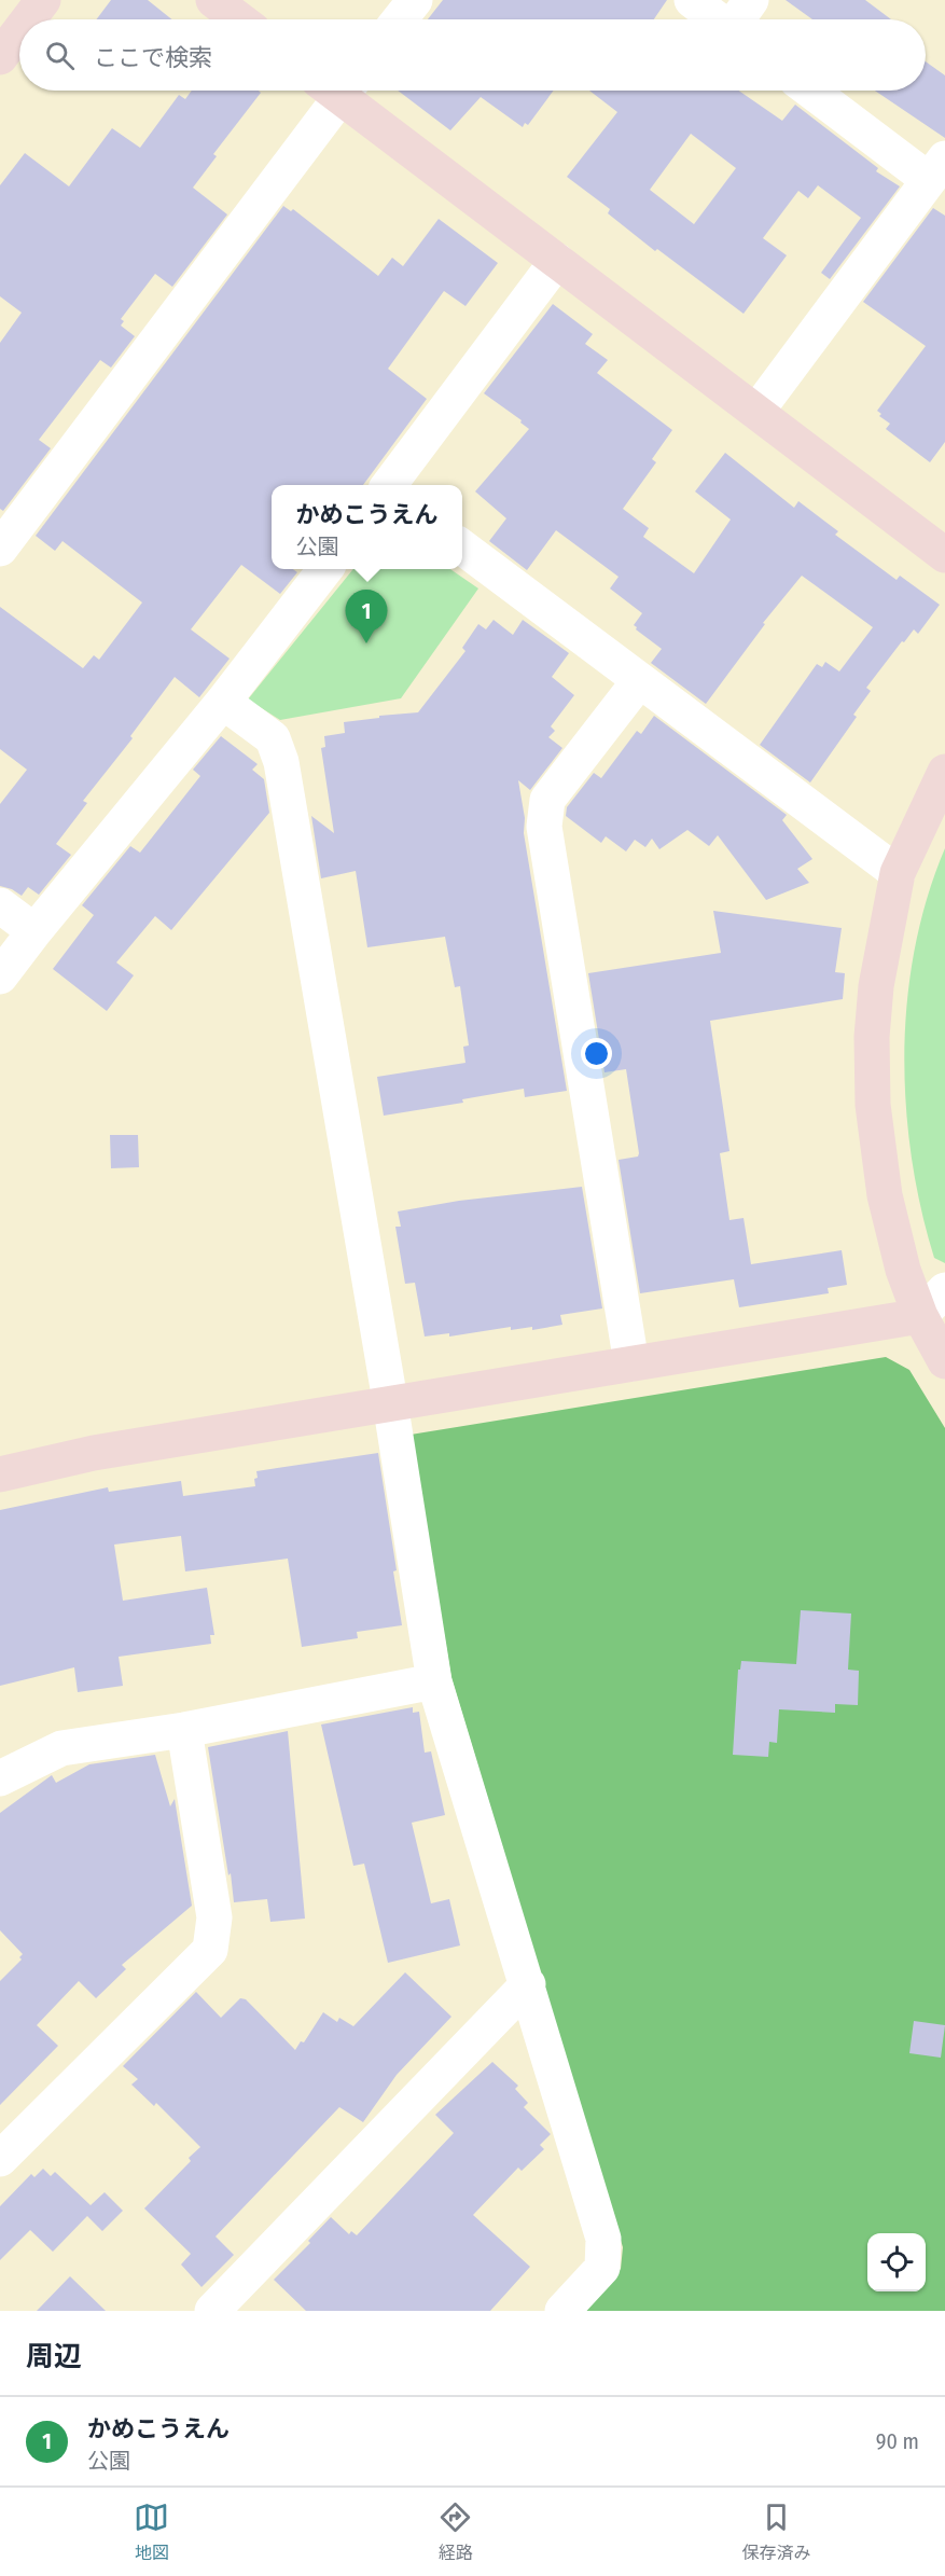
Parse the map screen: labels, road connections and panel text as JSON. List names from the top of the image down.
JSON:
{
  "page": {
    "search": "ここで検索",
    "popup": ["かめこうえん", "公園"],
    "pins": "1",
    "heading": "周辺",
    "list": [
      {
        "mark": "1",
        "name": "かめこうえん",
        "note": "公園",
        "value": "90 m"
      }
    ],
    "nav": ["地図", "経路", "保存済み"]
  }
}
